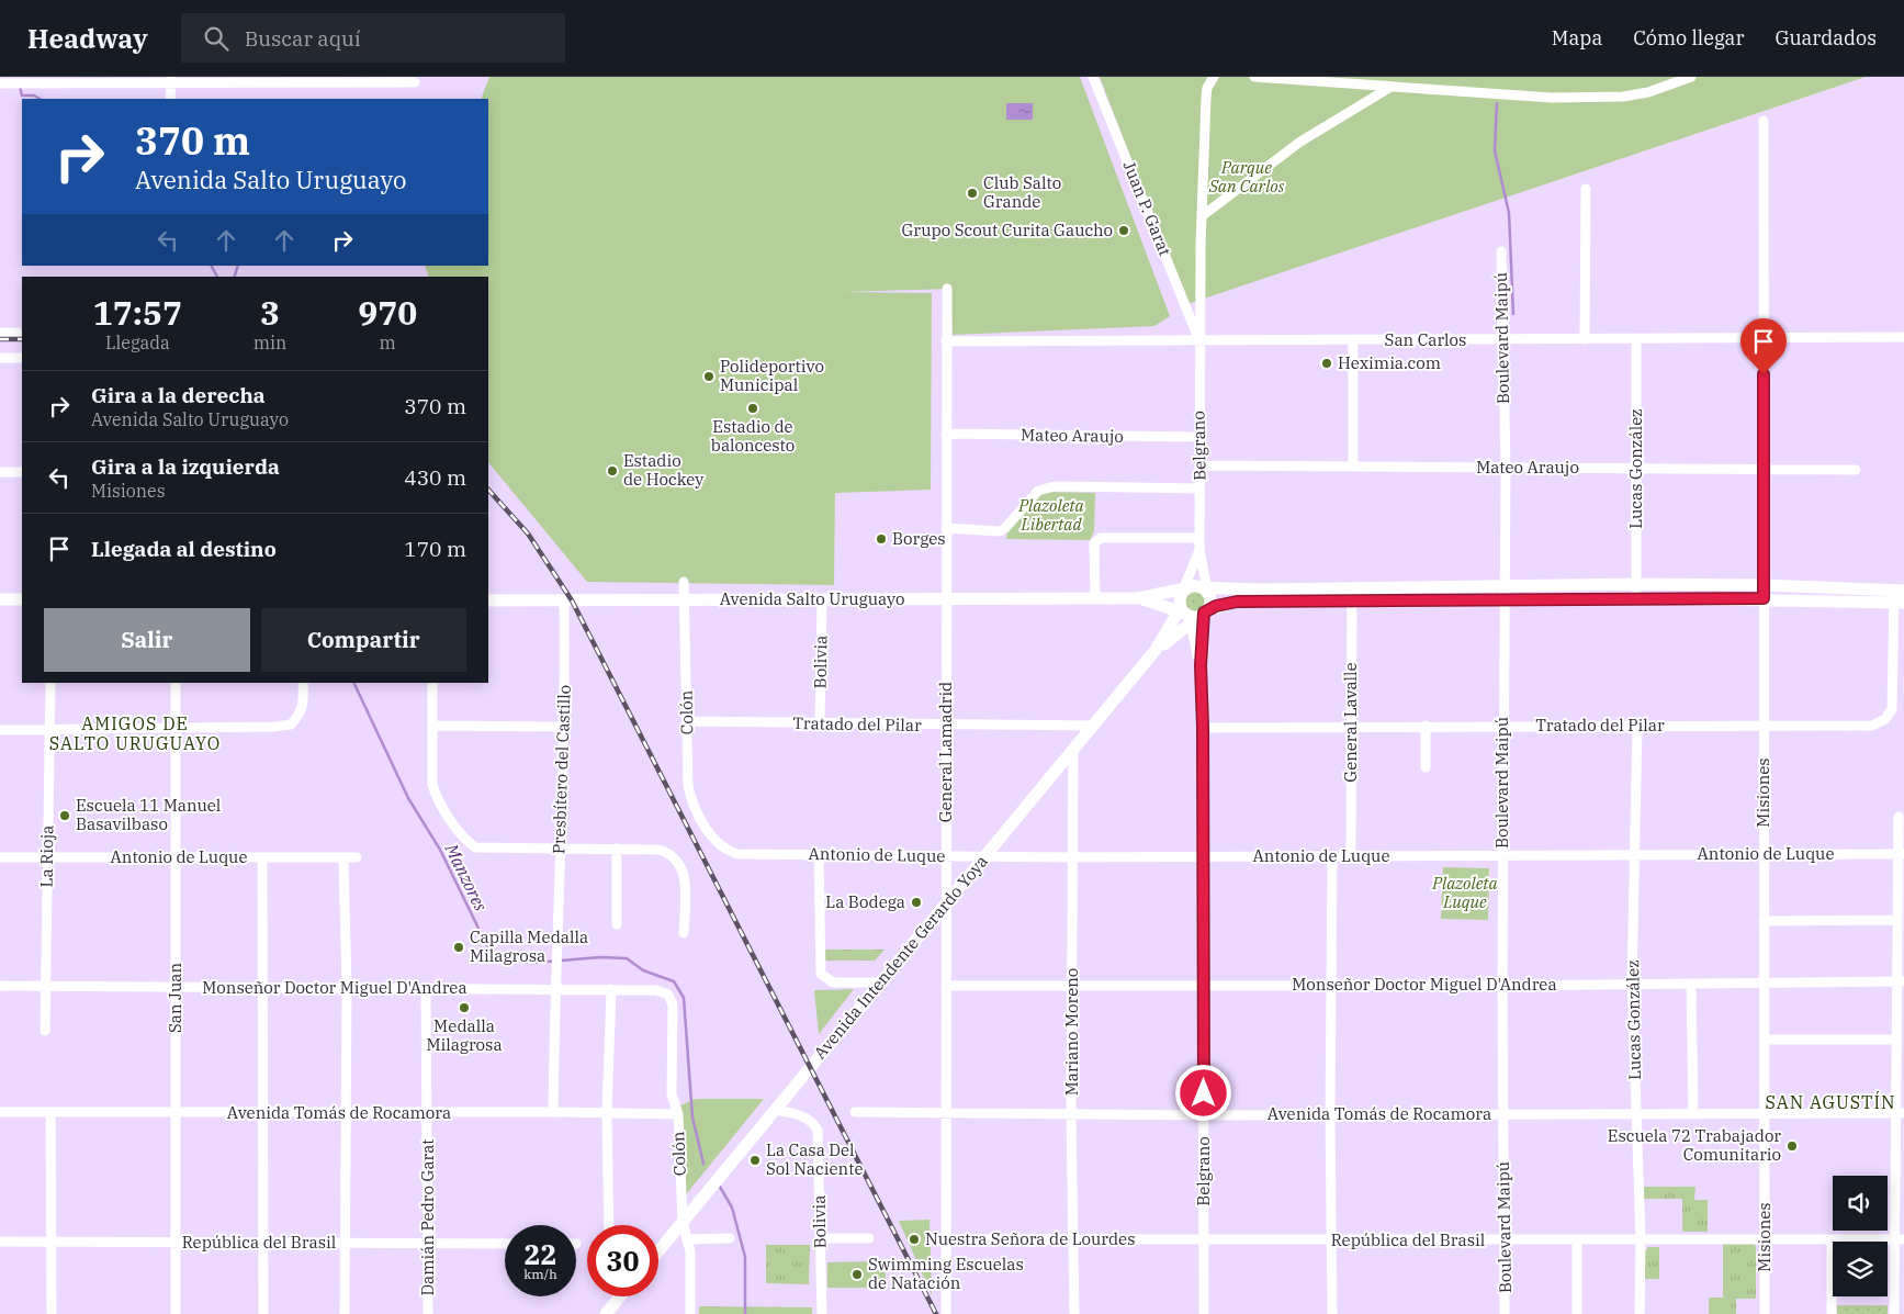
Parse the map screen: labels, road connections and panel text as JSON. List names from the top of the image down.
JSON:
{
  "streets": {
    "main road": ["Avenida Salto Uruguayo", "Avenida Intendente Gerardo Yoya"],
    "street": [
      "Juan P. Garat",
      "Boulevard Maipú",
      "San Carlos",
      "Mateo Araujo",
      "Belgrano",
      "Lucas González",
      "Bolivia",
      "Colón",
      "General Lavalle",
      "Tratado del Pilar",
      "General Lamadrid",
      "Presbítero del Castillo",
      "Misiones",
      "Antonio de Luque",
      "La Rioja",
      "Monseñor Doctor Miguel D'Andrea",
      "San Juan",
      "Mariano Moreno",
      "Avenida Tomás de Rocamora",
      "Damián Pedro Garat",
      "República del Brasil"
    ]
  },
  "crossings": [
    ["Juan P. Garat", "San Carlos"],
    ["Juan P. Garat", "Belgrano"],
    ["Boulevard Maipú", "San Carlos"],
    ["Boulevard Maipú", "Mateo Araujo"],
    ["Boulevard Maipú", "Avenida Salto Uruguayo"],
    ["Boulevard Maipú", "Tratado del Pilar"],
    ["Boulevard Maipú", "Antonio de Luque"],
    ["Boulevard Maipú", "Monseñor Doctor Miguel D'Andrea"],
    ["Boulevard Maipú", "Avenida Tomás de Rocamora"],
    ["Boulevard Maipú", "República del Brasil"],
    ["San Carlos", "Belgrano"],
    ["San Carlos", "Lucas González"],
    ["San Carlos", "General Lamadrid"],
    ["San Carlos", "Misiones"],
    ["Mateo Araujo", "Belgrano"],
    ["Mateo Araujo", "Lucas González"],
    ["Mateo Araujo", "General Lamadrid"],
    ["Mateo Araujo", "Misiones"],
    ["Belgrano", "Avenida Salto Uruguayo"],
    ["Belgrano", "Tratado del Pilar"],
    ["Belgrano", "Antonio de Luque"],
    ["Belgrano", "Avenida Intendente Gerardo Yoya"],
    ["Belgrano", "Monseñor Doctor Miguel D'Andrea"],
    ["Belgrano", "Avenida Tomás de Rocamora"],
    ["Belgrano", "República del Brasil"],
    ["Lucas González", "Avenida Salto Uruguayo"],
    ["Lucas González", "Tratado del Pilar"],
    ["Lucas González", "Antonio de Luque"],
    ["Lucas González", "Monseñor Doctor Miguel D'Andrea"],
    ["Lucas González", "Avenida Tomás de Rocamora"],
    ["Lucas González", "República del Brasil"],
    ["Avenida Salto Uruguayo", "Bolivia"],
    ["Avenida Salto Uruguayo", "Colón"],
    ["Avenida Salto Uruguayo", "General Lavalle"],
    ["Avenida Salto Uruguayo", "Tratado del Pilar"],
    ["Avenida Salto Uruguayo", "General Lamadrid"],
    ["Avenida Salto Uruguayo", "Presbítero del Castillo"],
    ["Avenida Salto Uruguayo", "Misiones"],
    ["Avenida Salto Uruguayo", "Avenida Intendente Gerardo Yoya"],
    ["Bolivia", "Tratado del Pilar"],
    ["Bolivia", "Avenida Intendente Gerardo Yoya"],
    ["Colón", "Tratado del Pilar"],
    ["Colón", "Antonio de Luque"],
    ["Colón", "Avenida Intendente Gerardo Yoya"],
    ["Colón", "Monseñor Doctor Miguel D'Andrea"],
    ["Colón", "Avenida Tomás de Rocamora"],
    ["General Lavalle", "Tratado del Pilar"],
    ["General Lavalle", "Antonio de Luque"],
    ["Tratado del Pilar", "General Lamadrid"],
    ["Tratado del Pilar", "Misiones"],
    ["Tratado del Pilar", "Avenida Intendente Gerardo Yoya"],
    ["General Lamadrid", "Antonio de Luque"],
    ["General Lamadrid", "Avenida Intendente Gerardo Yoya"],
    ["General Lamadrid", "Monseñor Doctor Miguel D'Andrea"],
    ["General Lamadrid", "Avenida Tomás de Rocamora"],
    ["General Lamadrid", "República del Brasil"],
    ["Presbítero del Castillo", "Monseñor Doctor Miguel D'Andrea"],
    ["Misiones", "Antonio de Luque"],
    ["Misiones", "Monseñor Doctor Miguel D'Andrea"],
    ["Misiones", "Avenida Tomás de Rocamora"],
    ["Misiones", "República del Brasil"],
    ["Antonio de Luque", "La Rioja"],
    ["Antonio de Luque", "Avenida Intendente Gerardo Yoya"],
    ["Antonio de Luque", "San Juan"],
    ["Antonio de Luque", "Mariano Moreno"],
    ["La Rioja", "Monseñor Doctor Miguel D'Andrea"],
    ["Avenida Intendente Gerardo Yoya", "Mariano Moreno"],
    ["Monseñor Doctor Miguel D'Andrea", "San Juan"],
    ["Monseñor Doctor Miguel D'Andrea", "Mariano Moreno"],
    ["Monseñor Doctor Miguel D'Andrea", "Damián Pedro Garat"],
    ["San Juan", "Avenida Tomás de Rocamora"],
    ["San Juan", "República del Brasil"],
    ["Mariano Moreno", "Avenida Tomás de Rocamora"],
    ["Mariano Moreno", "República del Brasil"],
    ["Avenida Tomás de Rocamora", "Damián Pedro Garat"],
    ["Damián Pedro Garat", "República del Brasil"]
  ],
  "districts": ["AMIGOS DE SALTO URUGUAYO", "SAN AGUSTÍN"],
  "water": ["Manzores"],
  "parks": ["Parque San Carlos", "Plazoleta Libertad", "Plazoleta Luque"],
  "places": [
    "Club Salto Grande",
    "Grupo Scout Curita Gaucho",
    "Heximia.com",
    "Polideportivo Municipal",
    "Estadio de baloncesto",
    "Estadio de Hockey",
    "Borges",
    "Escuela 11 Manuel Basavilbaso",
    "La Bodega",
    "Capilla Medalla Milagrosa",
    "Medalla Milagrosa",
    "Escuela 72 Trabajador Comunitario",
    "La Casa Del Sol Naciente",
    "Nuestra Señora de Lourdes",
    "Swimming Escuelas de Natación"
  ],
  "page": {
    "header": "Headway",
    "search": "Buscar aquí",
    "nav": ["Mapa", "Cómo llegar", "Guardados"],
    "turn": ["370 m", "Avenida Salto Uruguayo"],
    "eta": [
      "17:57",
      "Llegada",
      "3",
      "min",
      "970",
      "m"
    ],
    "list": [
      {
        "name": "Gira a la derecha",
        "note": "Avenida Salto Uruguayo",
        "value": "370 m"
      },
      {
        "name": "Gira a la izquierda",
        "note": "Misiones",
        "value": "430 m"
      },
      {
        "name": "Llegada al destino",
        "value": "170 m"
      }
    ],
    "buttons": ["Salir", "Compartir"],
    "speed": "22 km/h",
    "limit": "30"
  }
}
